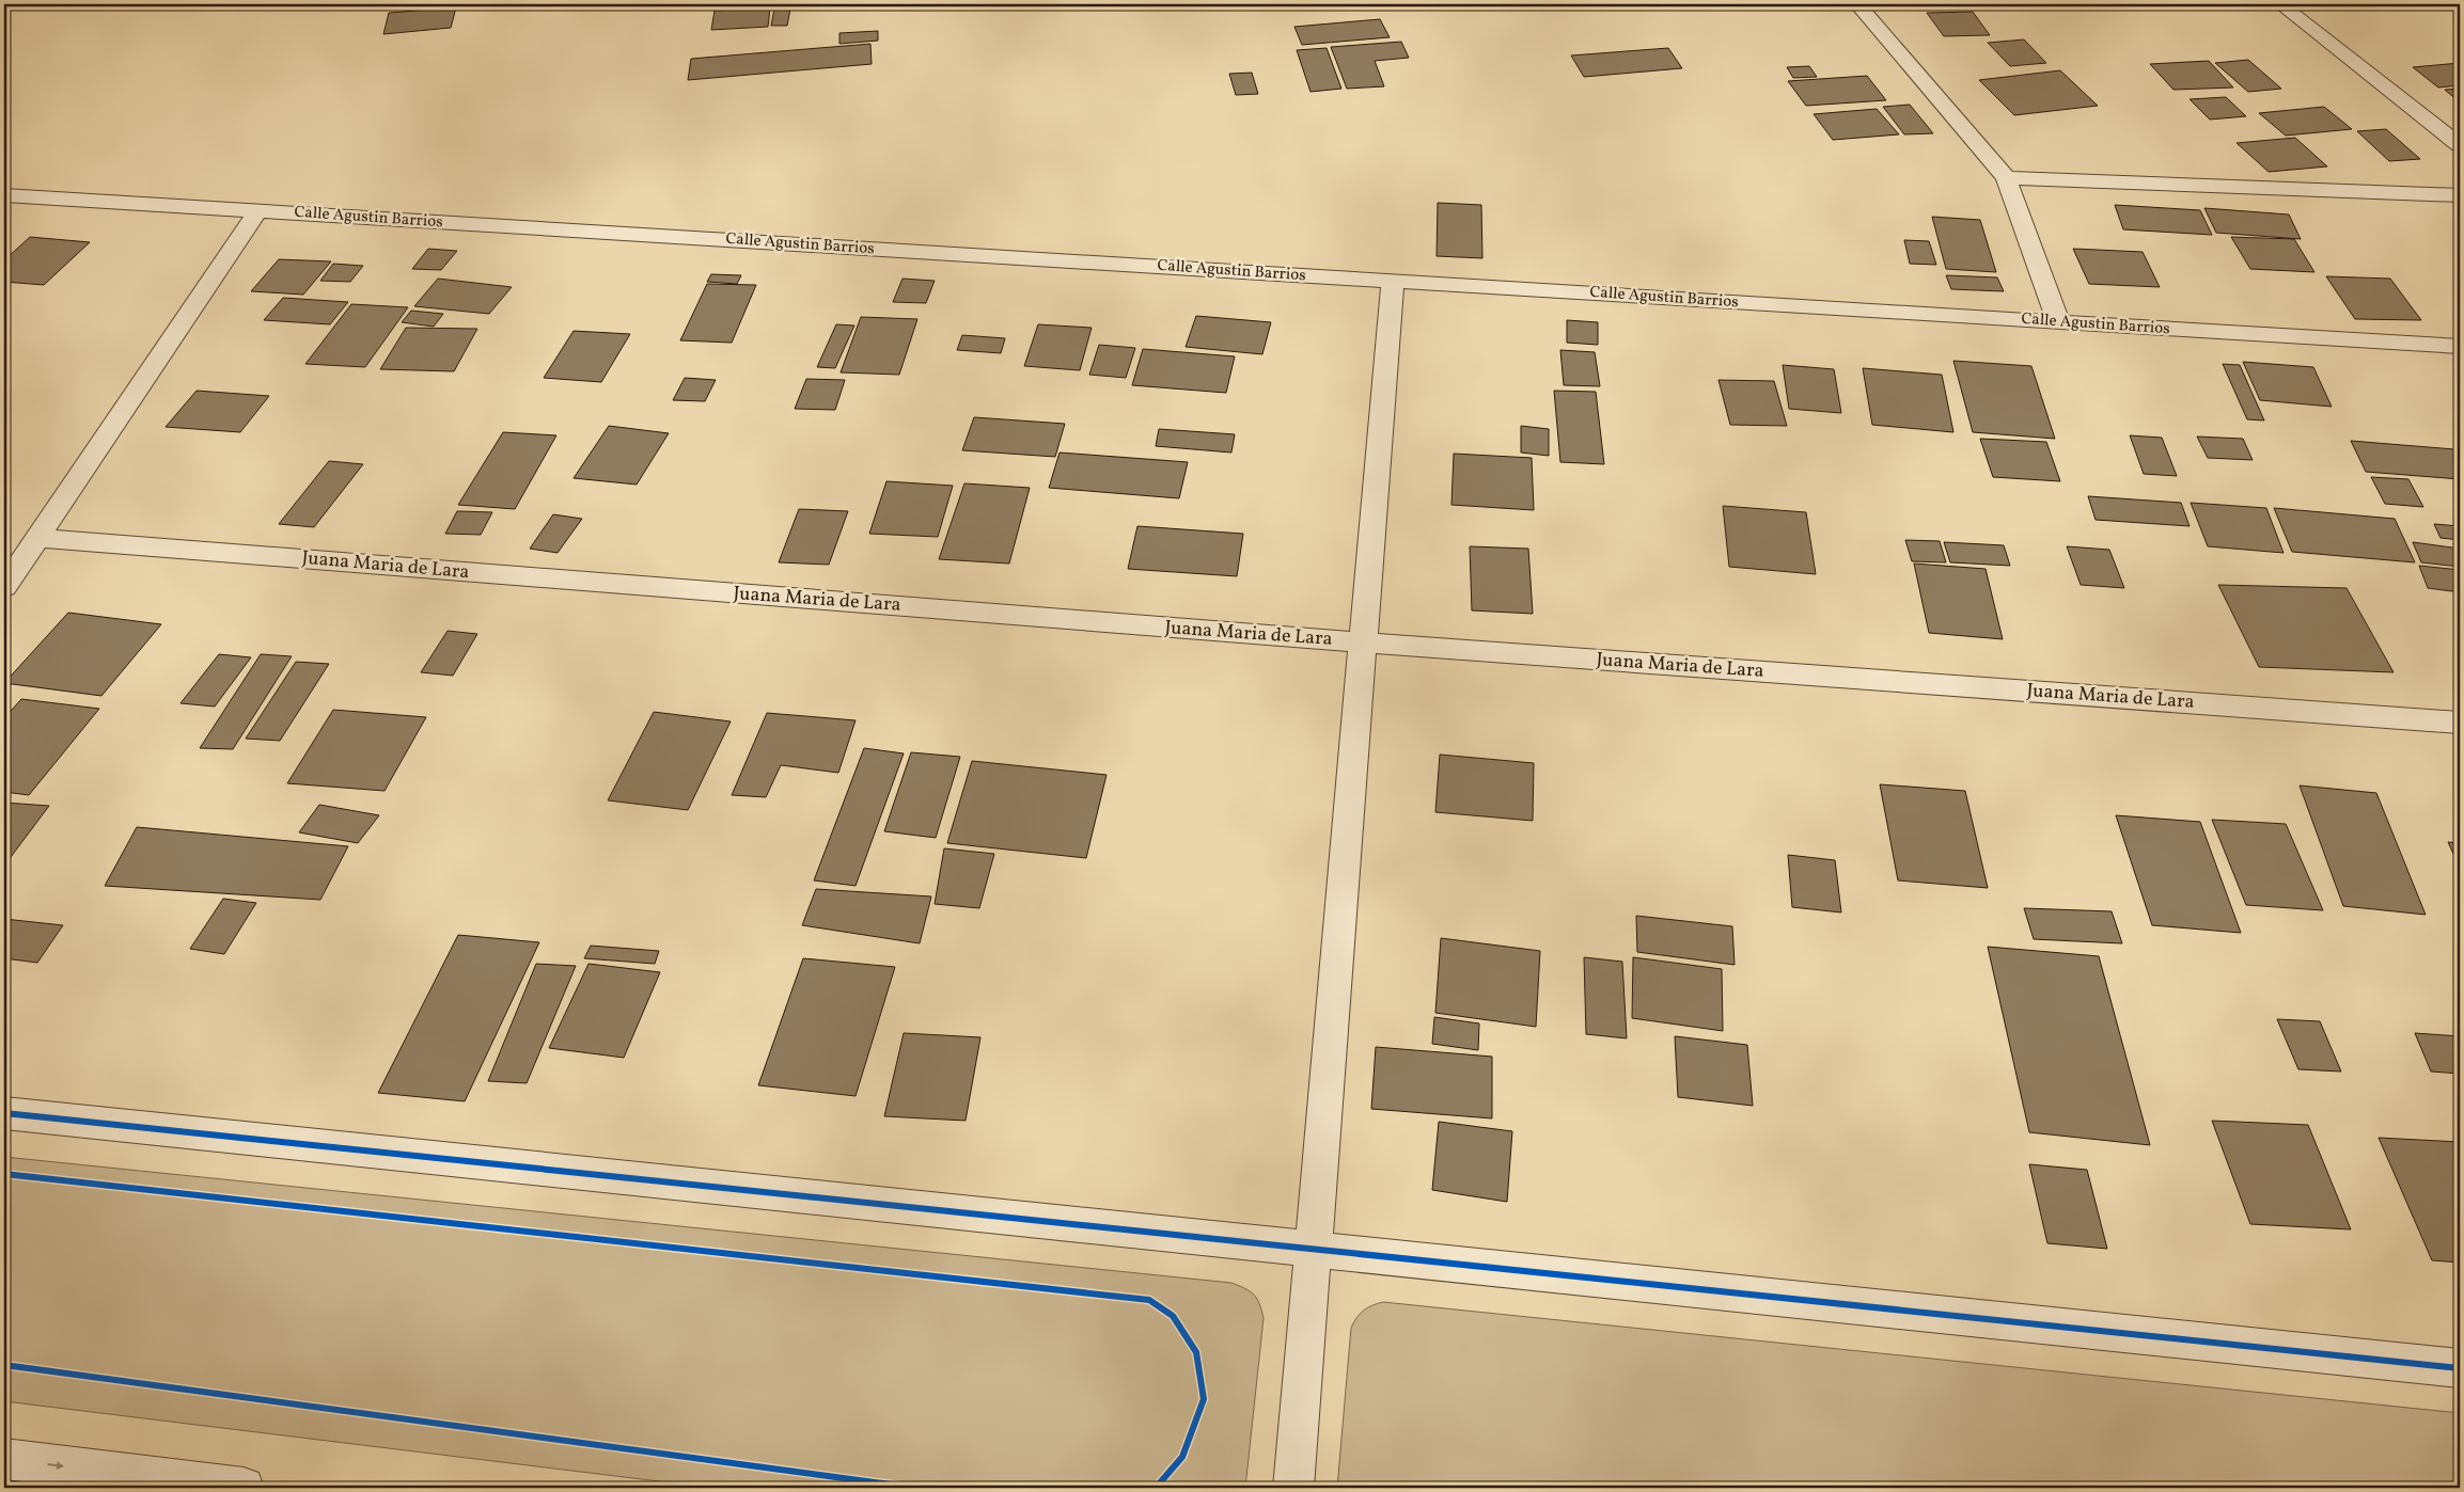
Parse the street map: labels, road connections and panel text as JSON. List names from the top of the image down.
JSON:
{
  "streets": {
    "street": ["Calle Agustin Barrios", "Juana Maria de Lara"]
  }
}
